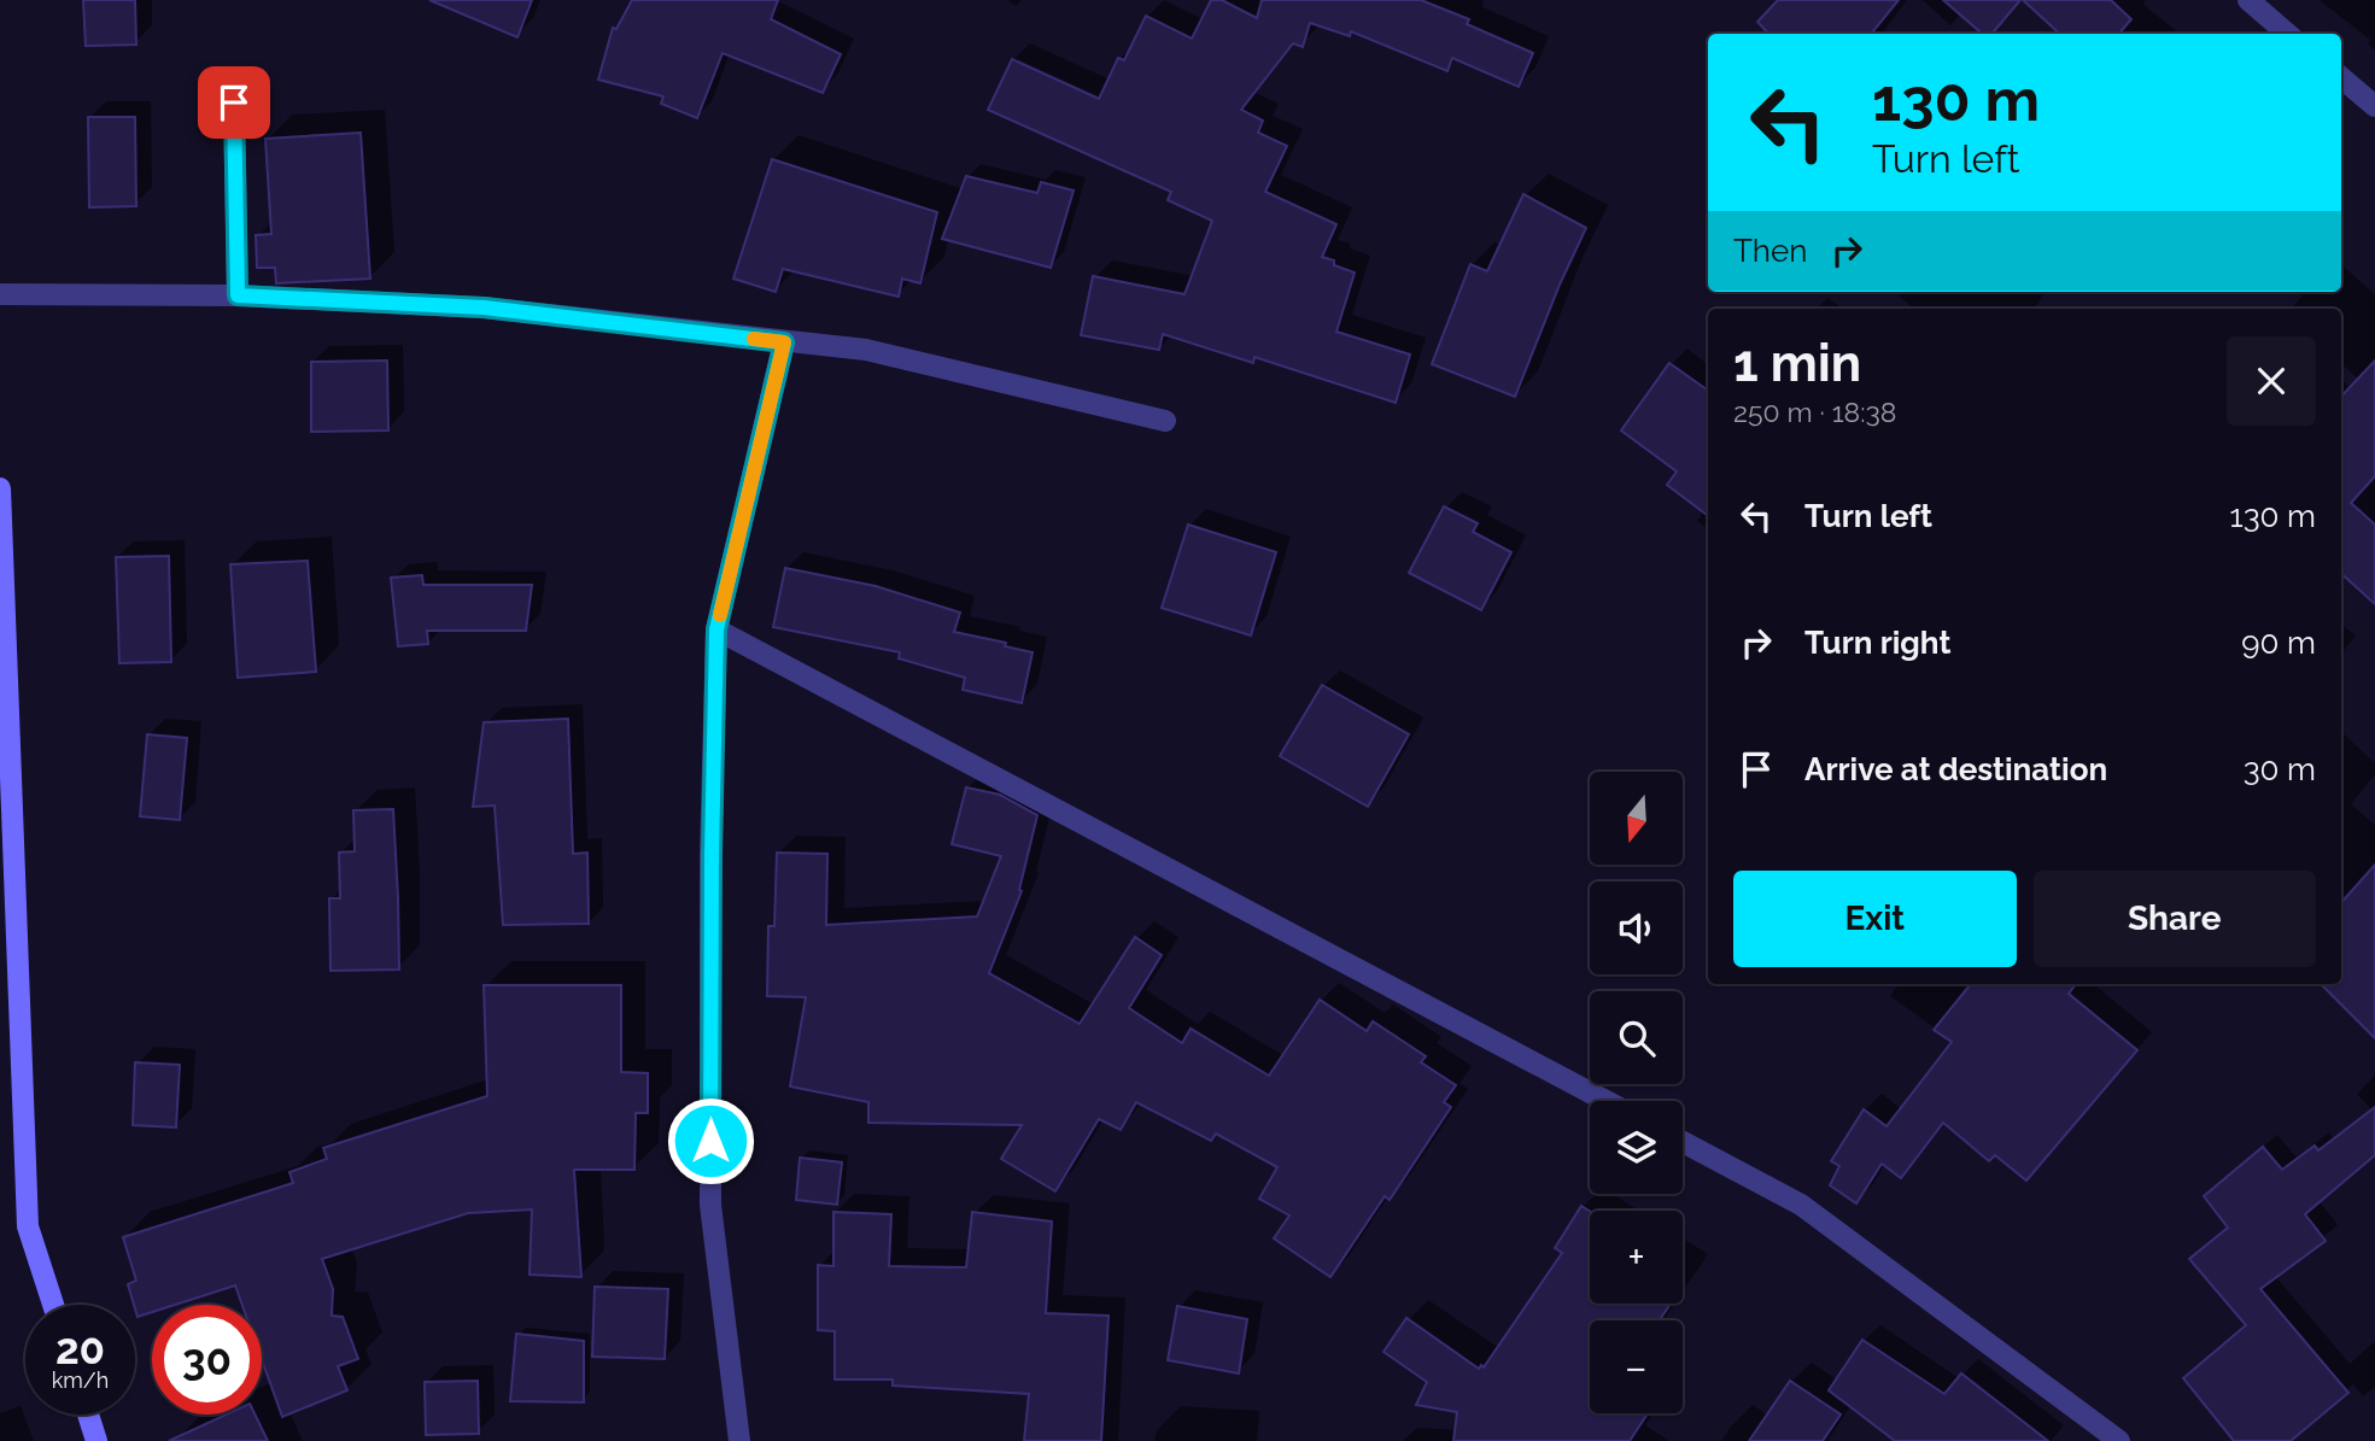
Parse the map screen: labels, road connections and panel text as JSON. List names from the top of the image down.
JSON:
{
  "north": "bottom",
  "page": {
    "turn": ["130 m", "Turn left"],
    "then": "Then",
    "heading": ["1 min", "250 m · 18:38"],
    "list": [
      {
        "name": "Turn left",
        "value": "130 m"
      },
      {
        "name": "Turn right",
        "value": "90 m"
      },
      {
        "name": "Arrive at destination",
        "value": "30 m"
      }
    ],
    "map_buttons": ["+", "−"],
    "buttons": ["Exit", "Share"],
    "speed": "20 km/h",
    "limit": "30"
  }
}
